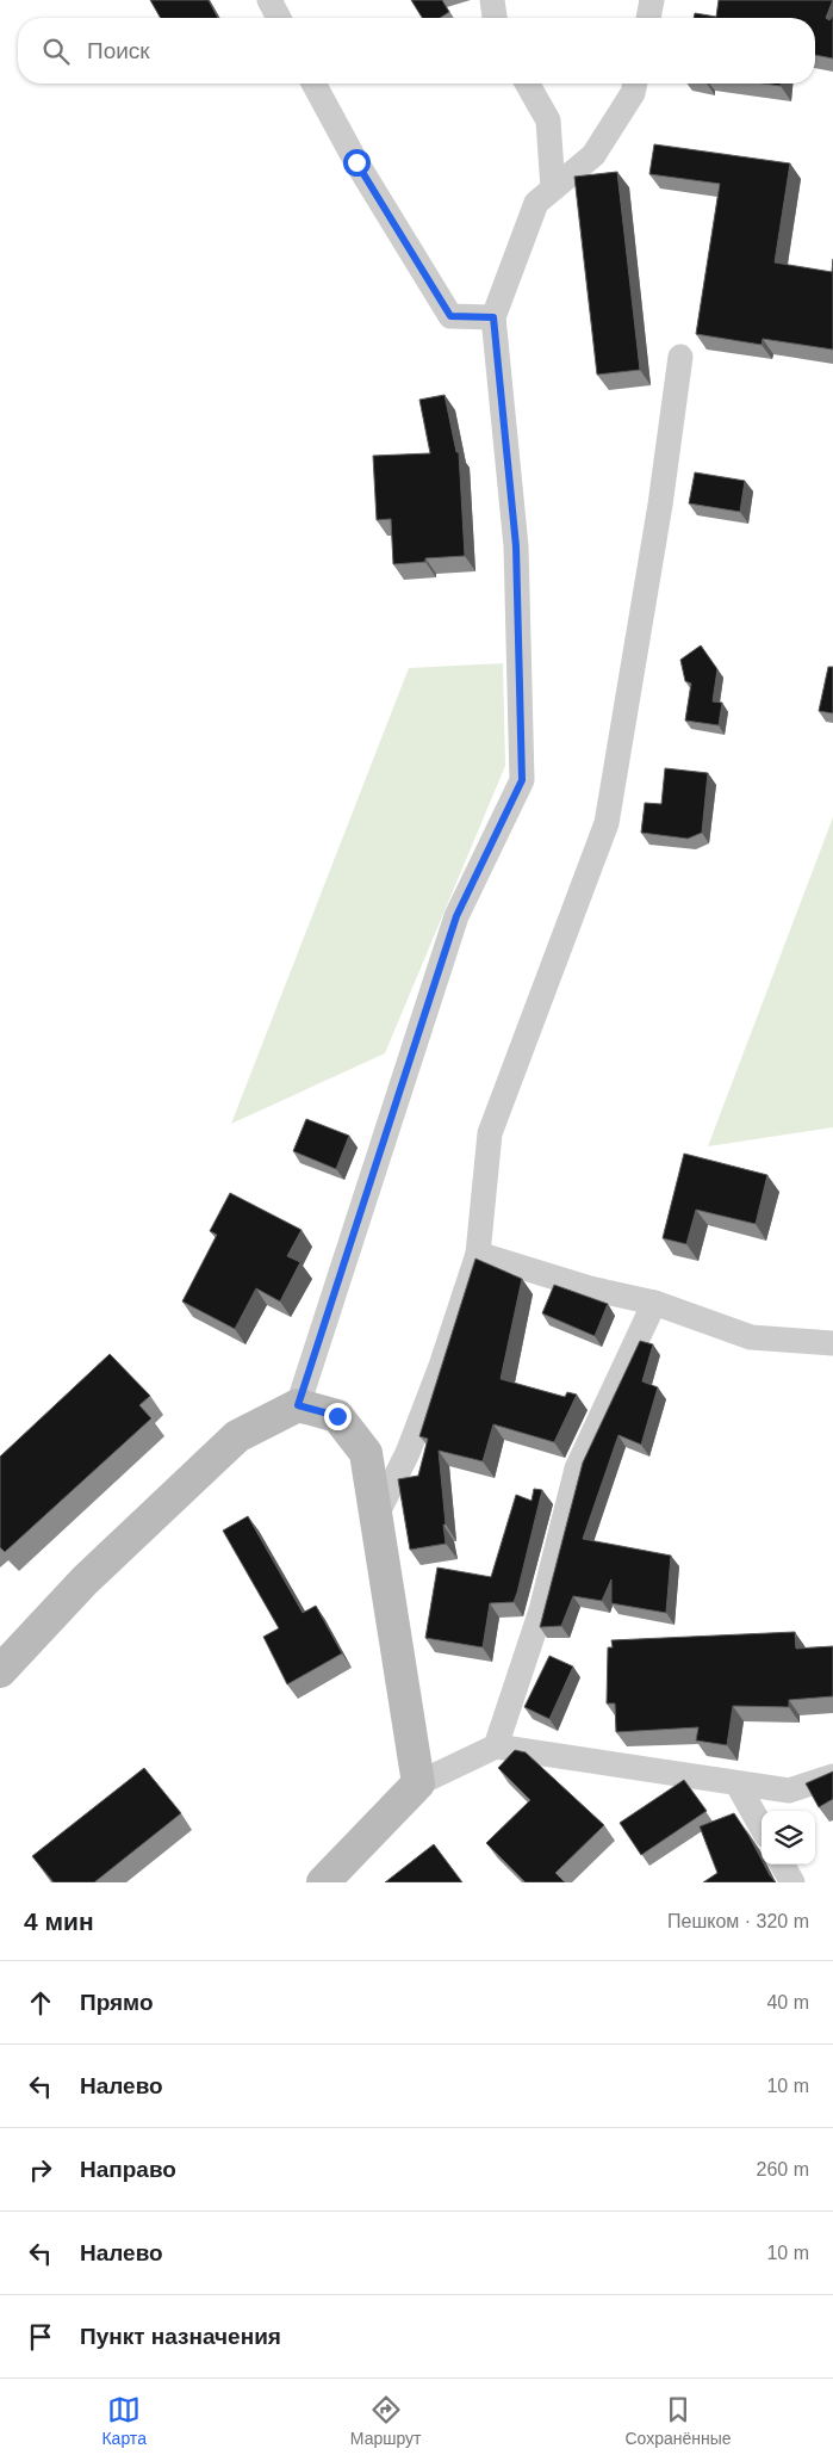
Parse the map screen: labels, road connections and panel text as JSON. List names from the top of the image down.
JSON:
{
  "page": {
    "search": "Поиск",
    "heading": ["4 мин", "Пешком · 320 m"],
    "list": [
      ["Прямо", "40 m"],
      ["Налево", "10 m"],
      ["Направо", "260 m"],
      ["Налево", "10 m"],
      "Пункт назначения"
    ],
    "nav": ["Карта", "Маршрут", "Сохранённые"]
  }
}
